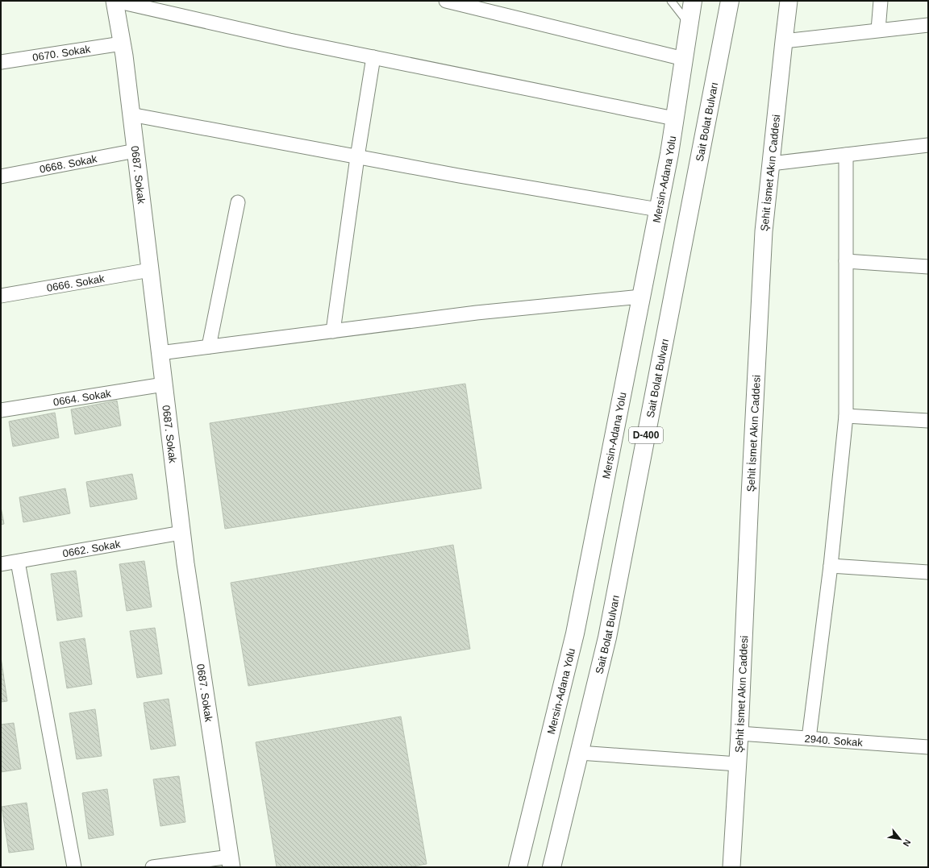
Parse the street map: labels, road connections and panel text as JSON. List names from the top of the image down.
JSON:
{
  "streets": {
    "highway": ["Sait Bolat Bulvarı", "Mersin-Adana Yolu", "D-400"],
    "street": [
      "0670. Sokak",
      "0668. Sokak",
      "Şehit İsmet Akın Caddesi",
      "0687. Sokak",
      "0666. Sokak",
      "0664. Sokak",
      "0662. Sokak",
      "2940. Sokak"
    ]
  },
  "crossings": [
    ["0670. Sokak", "0687. Sokak"],
    ["0668. Sokak", "0687. Sokak"],
    ["Şehit İsmet Akın Caddesi", "2940. Sokak"],
    ["0687. Sokak", "0666. Sokak"],
    ["0687. Sokak", "0664. Sokak"],
    ["0687. Sokak", "0662. Sokak"]
  ],
  "north": "bottom right"
}
